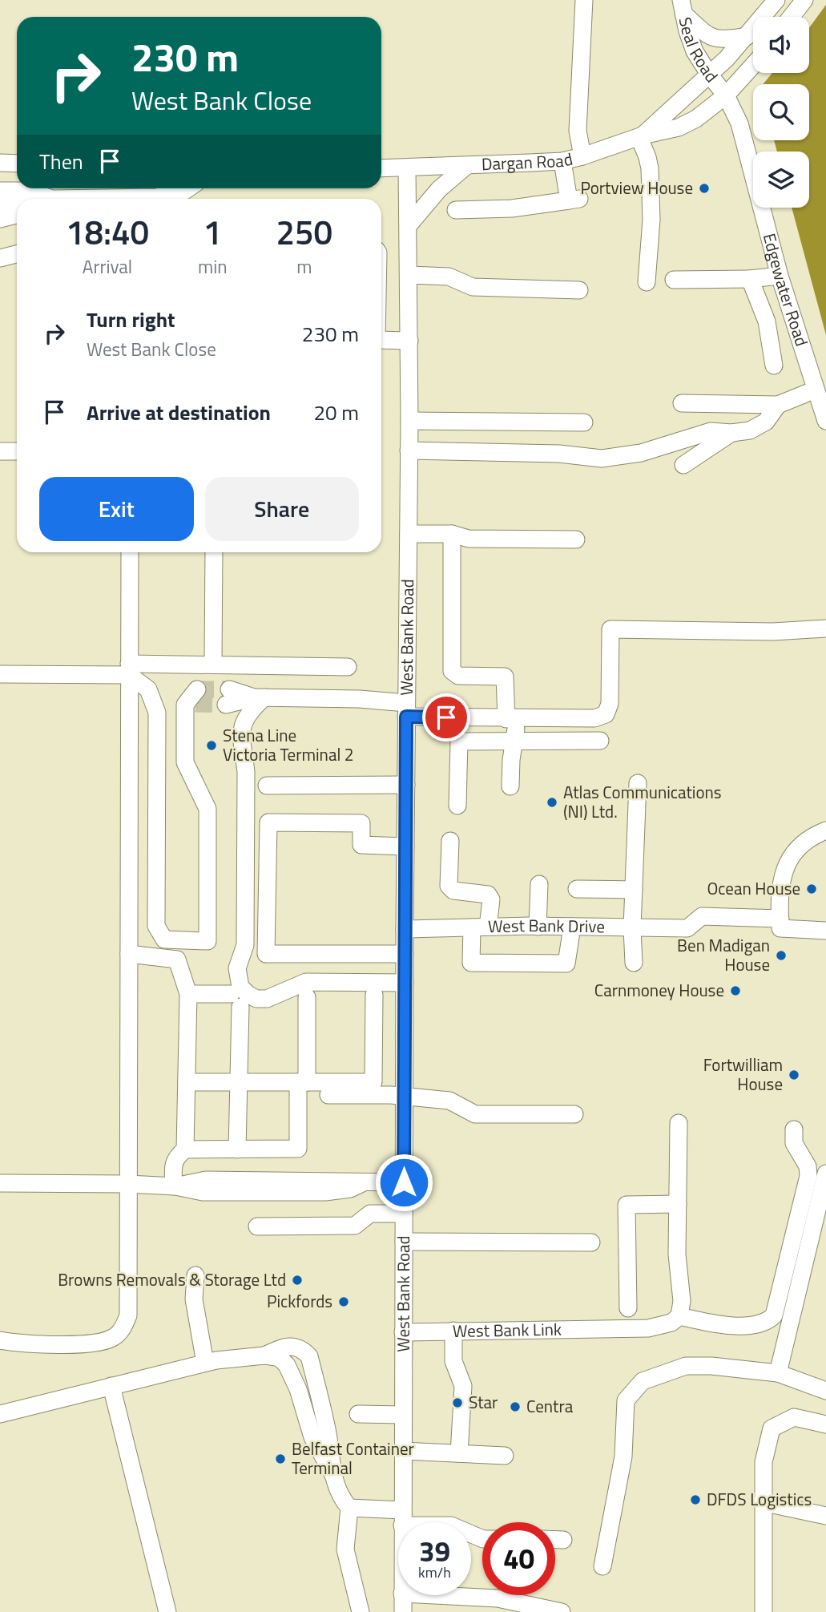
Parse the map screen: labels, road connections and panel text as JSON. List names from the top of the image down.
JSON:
{
  "streets": {
    "street": [
      "Seal Road",
      "Dargan Road",
      "Edgewater Road",
      "West Bank Road",
      "West Bank Drive",
      "West Bank Link"
    ]
  },
  "crossings": [
    ["Seal Road", "Dargan Road"],
    ["Seal Road", "Edgewater Road"],
    ["Dargan Road", "Edgewater Road"],
    ["Dargan Road", "West Bank Road"],
    ["West Bank Road", "West Bank Drive"],
    ["West Bank Road", "West Bank Link"]
  ],
  "places": [
    "Portview House",
    "Stena Line Victoria Terminal 2",
    "Atlas Communications (NI) Ltd.",
    "Ocean House",
    "Ben Madigan House",
    "Carnmoney House",
    "Fortwilliam House",
    "Browns Removals & Storage Ltd",
    "Pickfords",
    "Star",
    "Centra",
    "Belfast Container Terminal",
    "DFDS Logistics"
  ],
  "page": {
    "turn": ["230 m", "West Bank Close"],
    "then": "Then",
    "eta": [
      "18:40",
      "Arrival",
      "1",
      "min",
      "250",
      "m"
    ],
    "list": [
      {
        "name": "Turn right",
        "note": "West Bank Close",
        "value": "230 m"
      },
      {
        "name": "Arrive at destination",
        "value": "20 m"
      }
    ],
    "buttons": ["Exit", "Share"],
    "speed": "39 km/h",
    "limit": "40"
  }
}
